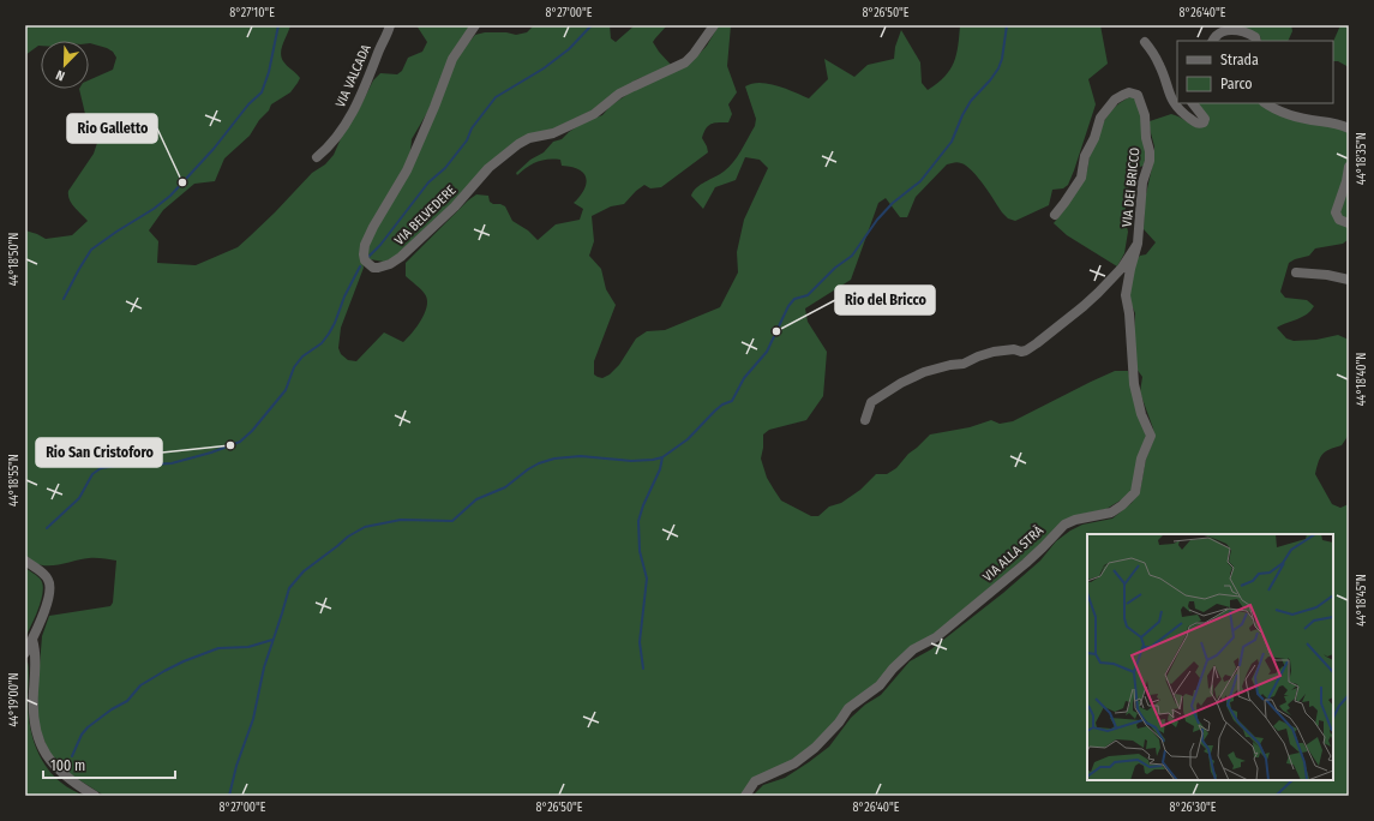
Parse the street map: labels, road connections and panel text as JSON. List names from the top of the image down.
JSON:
{
  "streets": {
    "street": [
      "VIA VALCADA",
      "VIA DEI BRICCO",
      "VIA BELVEDERE",
      "VIA ALLA STRÀ"
    ]
  },
  "crossings": [
    ["VIA DEI BRICCO", "VIA ALLA STRÀ"]
  ],
  "places": ["Rio Galletto", "Rio del Bricco", "Rio San Cristoforo"],
  "legend": ["Strada", "Parco"],
  "scale_bar": "100 m",
  "north": "bottom left",
  "coordinates": [
    "8°27'10\"E",
    "8°27'00\"E",
    "8°26'50\"E",
    "8°26'40\"E",
    "44°18'35\"N",
    "44°18'50\"N",
    "44°18'40\"N",
    "44°18'55\"N",
    "44°18'45\"N",
    "44°19'00\"N",
    "8°26'30\"E"
  ]
}
